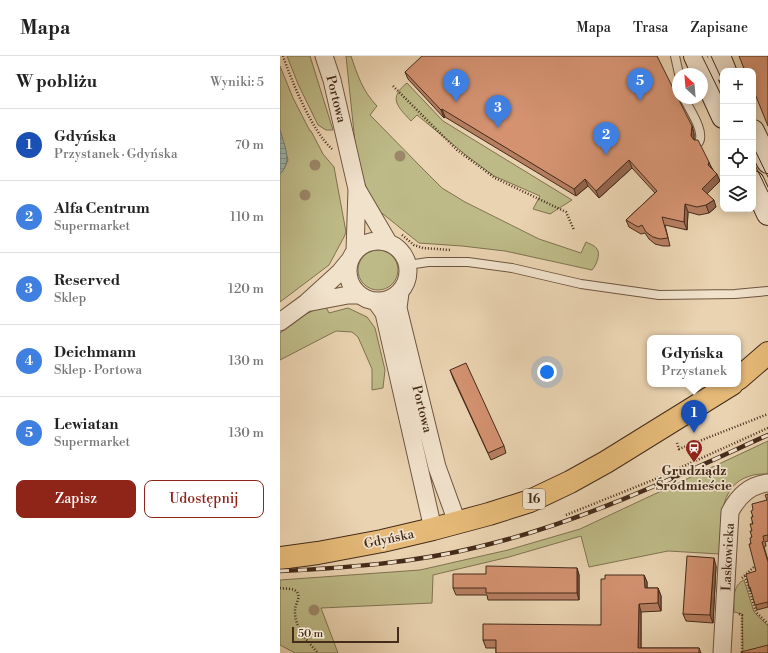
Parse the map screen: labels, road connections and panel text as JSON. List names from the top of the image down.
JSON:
{
  "streets": {
    "main road": ["16", "Gdyńska"],
    "street": ["Portowa", "Laskowicka"]
  },
  "crossings": [
    ["Portowa", "Gdyńska"]
  ],
  "places": {
    "station": ["Grudziądz Śródmieście"]
  },
  "scale_bar": "50 m",
  "north": "top left",
  "page": {
    "header": "Mapa",
    "nav": ["Mapa", "Trasa", "Zapisane"],
    "heading": ["W pobliżu", "Wyniki: 5"],
    "map_buttons": ["+", "−"],
    "pins": [
      "5",
      "4",
      "3",
      "2",
      "1"
    ],
    "list": [
      {
        "mark": "1",
        "name": "Gdyńska",
        "note": "Przystanek · Gdyńska",
        "value": "70 m"
      },
      {
        "mark": "2",
        "name": "Alfa Centrum",
        "note": "Supermarket",
        "value": "110 m"
      },
      {
        "mark": "3",
        "name": "Reserved",
        "note": "Sklep",
        "value": "120 m"
      },
      {
        "mark": "4",
        "name": "Deichmann",
        "note": "Sklep · Portowa",
        "value": "130 m"
      },
      {
        "mark": "5",
        "name": "Lewiatan",
        "note": "Supermarket",
        "value": "130 m"
      }
    ],
    "popup": ["Gdyńska", "Przystanek"],
    "buttons": ["Zapisz", "Udostępnij"],
    "scale": "50 m"
  }
}
